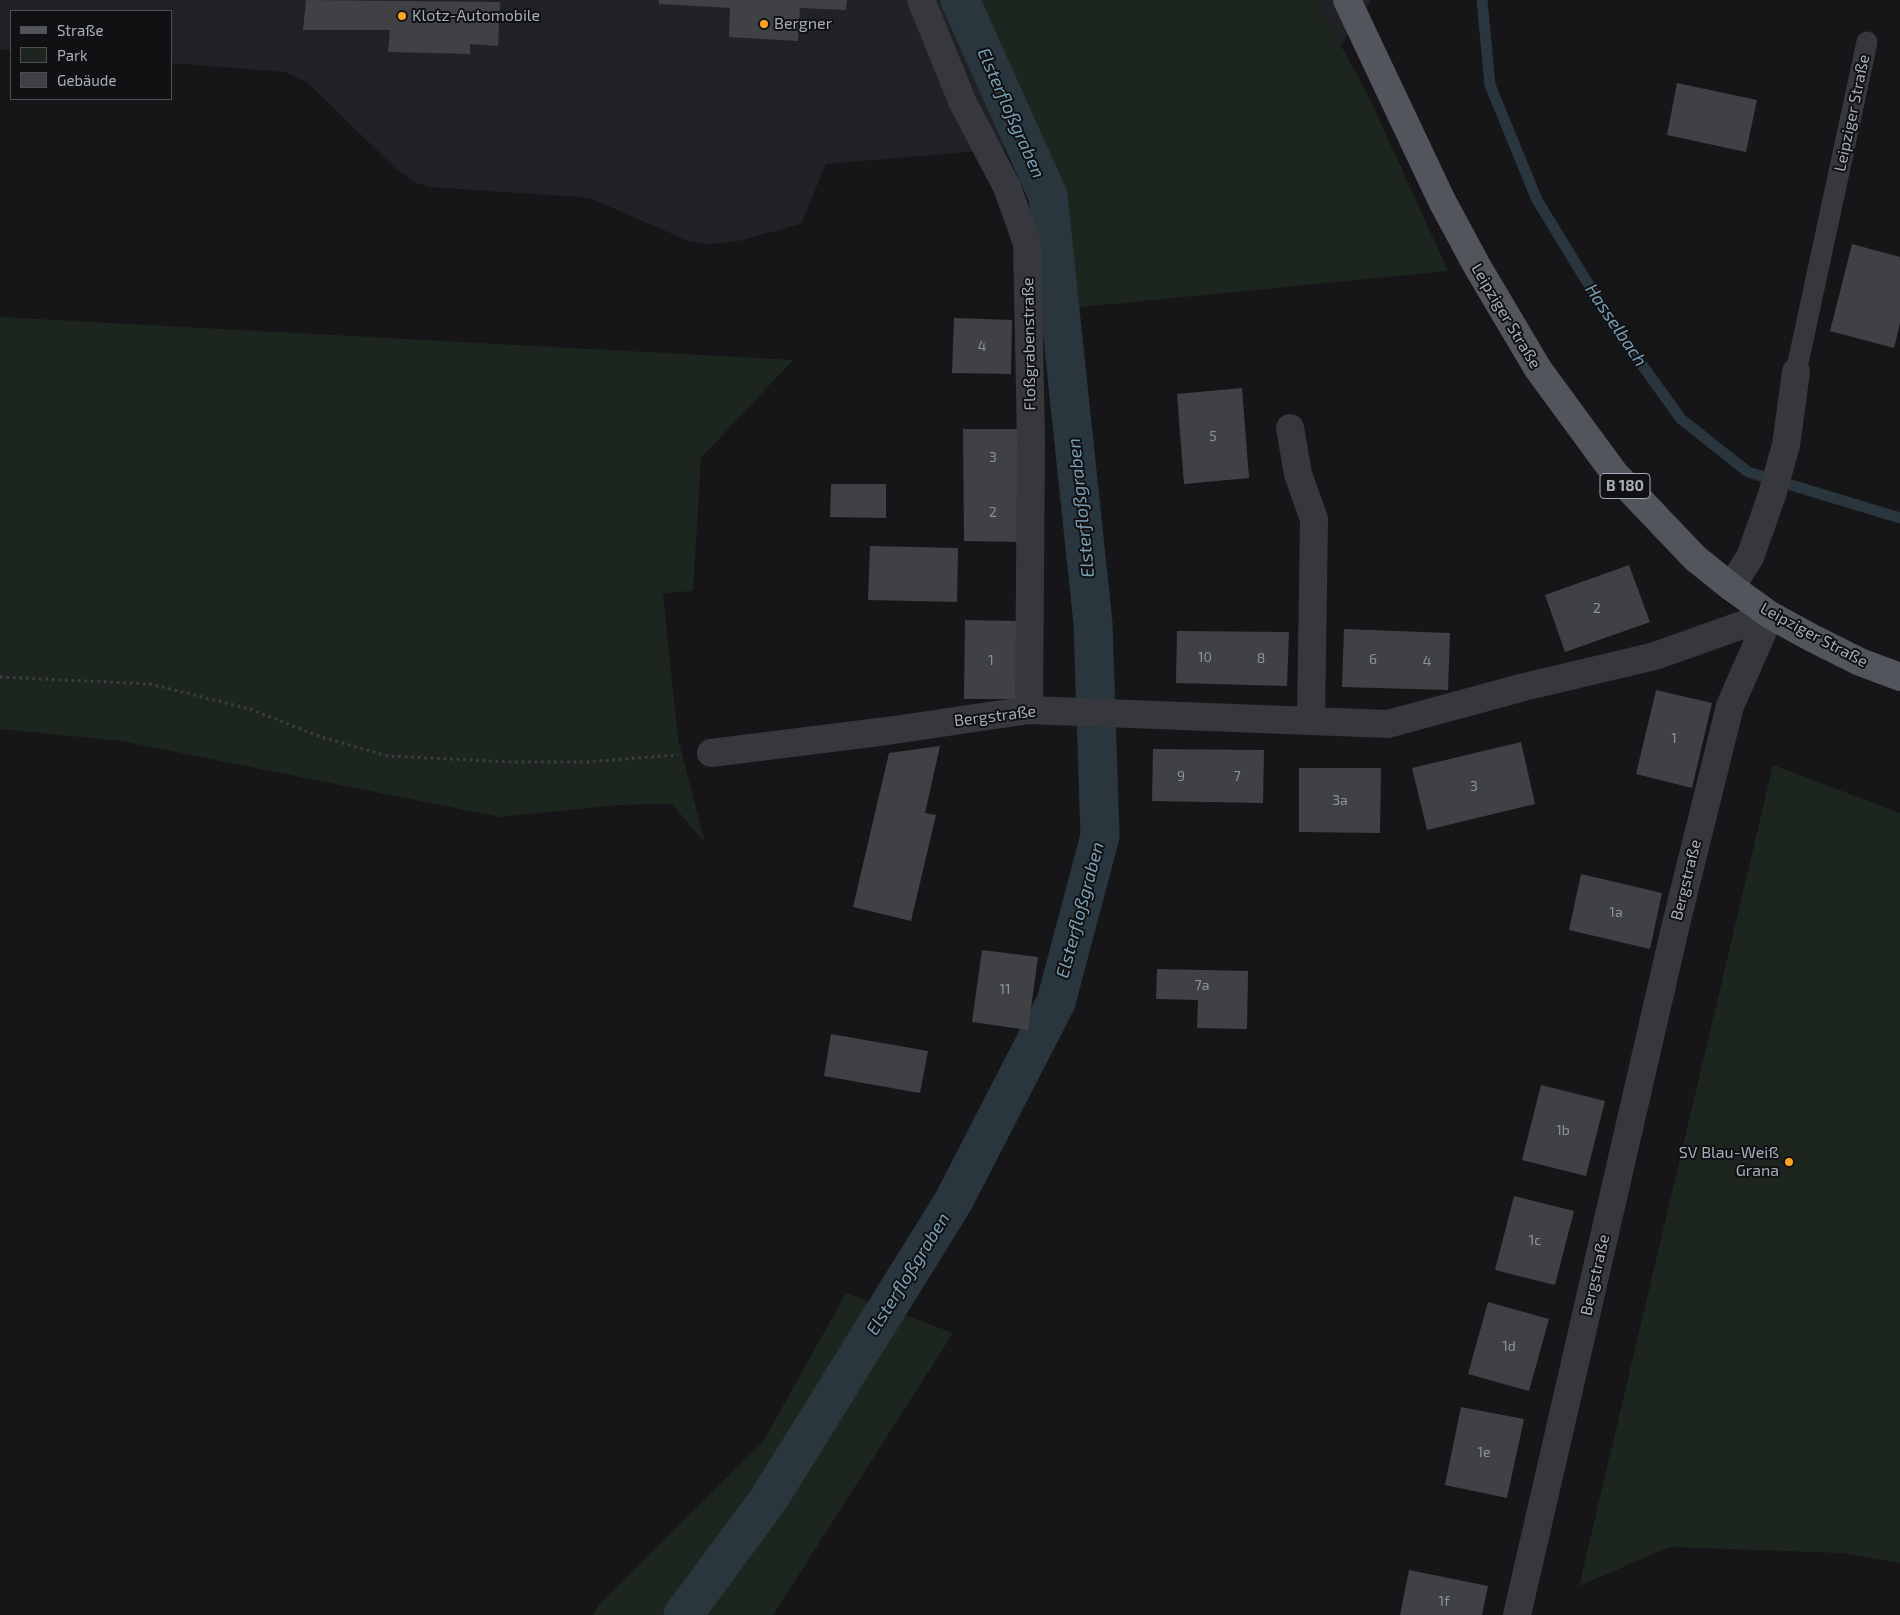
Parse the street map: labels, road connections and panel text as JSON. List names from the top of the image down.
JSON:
{
  "streets": {
    "main road": ["Leipziger Straße", "B 180"],
    "street": ["Floßgrabenstraße", "Bergstraße"]
  },
  "crossings": [
    ["Leipziger Straße", "Bergstraße"],
    ["Floßgrabenstraße", "Bergstraße"]
  ],
  "water": ["Elsterfloßgraben", "Hasselbach"],
  "places": ["Klotz-Automobile", "Bergner", "SV Blau-Weiß Grana"],
  "house_numbers": [
    "4",
    "5",
    "3",
    "2",
    "2",
    "10",
    "8",
    "6",
    "1",
    "4",
    "1",
    "9",
    "7",
    "3",
    "3a",
    "1a",
    "7a",
    "11",
    "1b",
    "1c",
    "1d",
    "1e",
    "1f"
  ],
  "legend": ["Straße", "Park", "Gebäude"]
}
